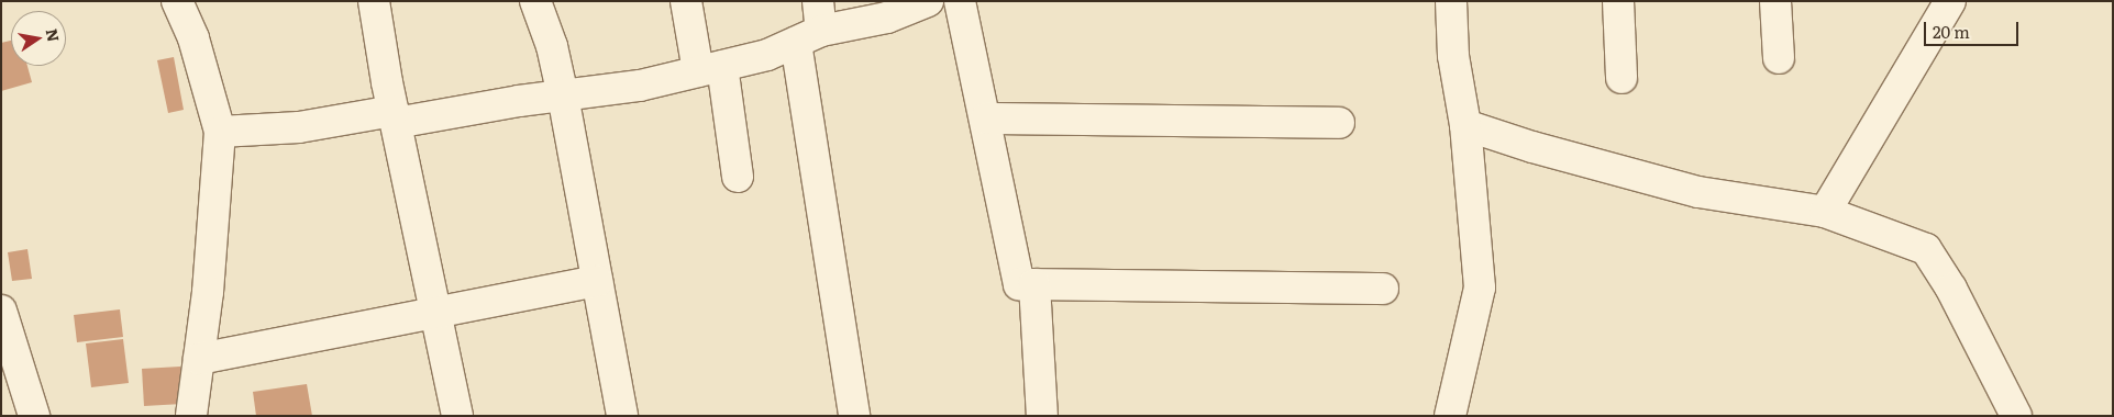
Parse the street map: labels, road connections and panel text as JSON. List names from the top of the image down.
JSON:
{
  "scale_bar": "20 m",
  "north": "right"
}
